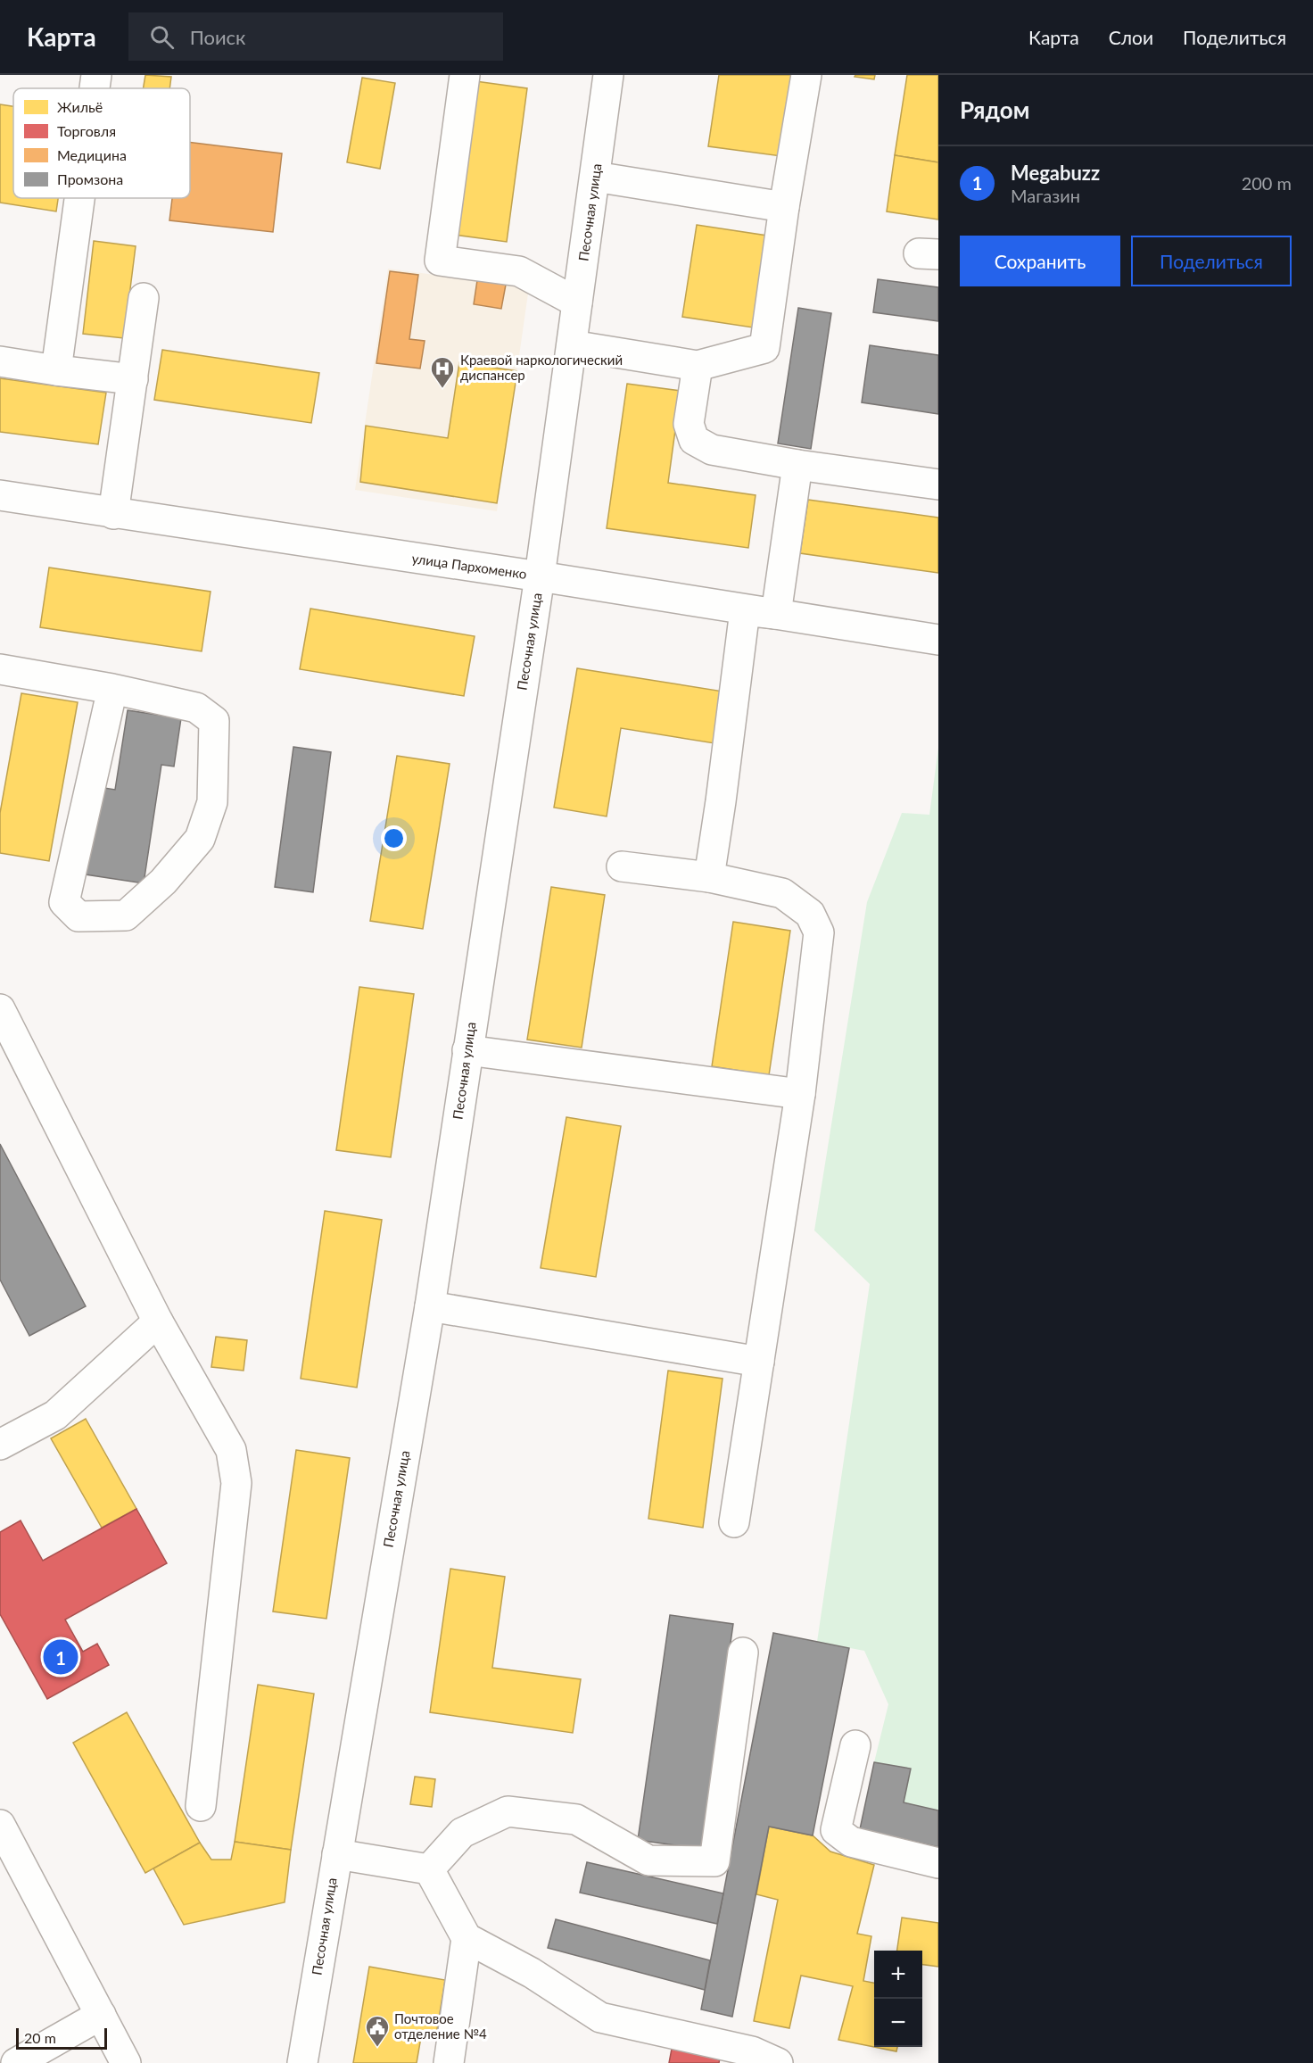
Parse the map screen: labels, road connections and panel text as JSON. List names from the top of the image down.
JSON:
{
  "streets": {
    "street": ["Песочная улица", "улица Пархоменко"]
  },
  "crossings": [
    ["Песочная улица", "улица Пархоменко"]
  ],
  "places": {
    "hospital": ["Краевой наркологический диспансер"],
    "public building": ["Почтовое отделение №4"]
  },
  "legend": [
    "Жильё",
    "Торговля",
    "Медицина",
    "Промзона"
  ],
  "scale_bar": "20 m",
  "page": {
    "header": "Карта",
    "search": "Поиск",
    "nav": ["Карта", "Слои", "Поделиться"],
    "heading": "Рядом",
    "list": [
      {
        "mark": "1",
        "name": "Megabuzz",
        "note": "Магазин",
        "value": "200 m"
      }
    ],
    "buttons": ["Сохранить", "Поделиться"],
    "pins": "1",
    "map_buttons": ["+", "−"],
    "scale": "20 m"
  }
}
